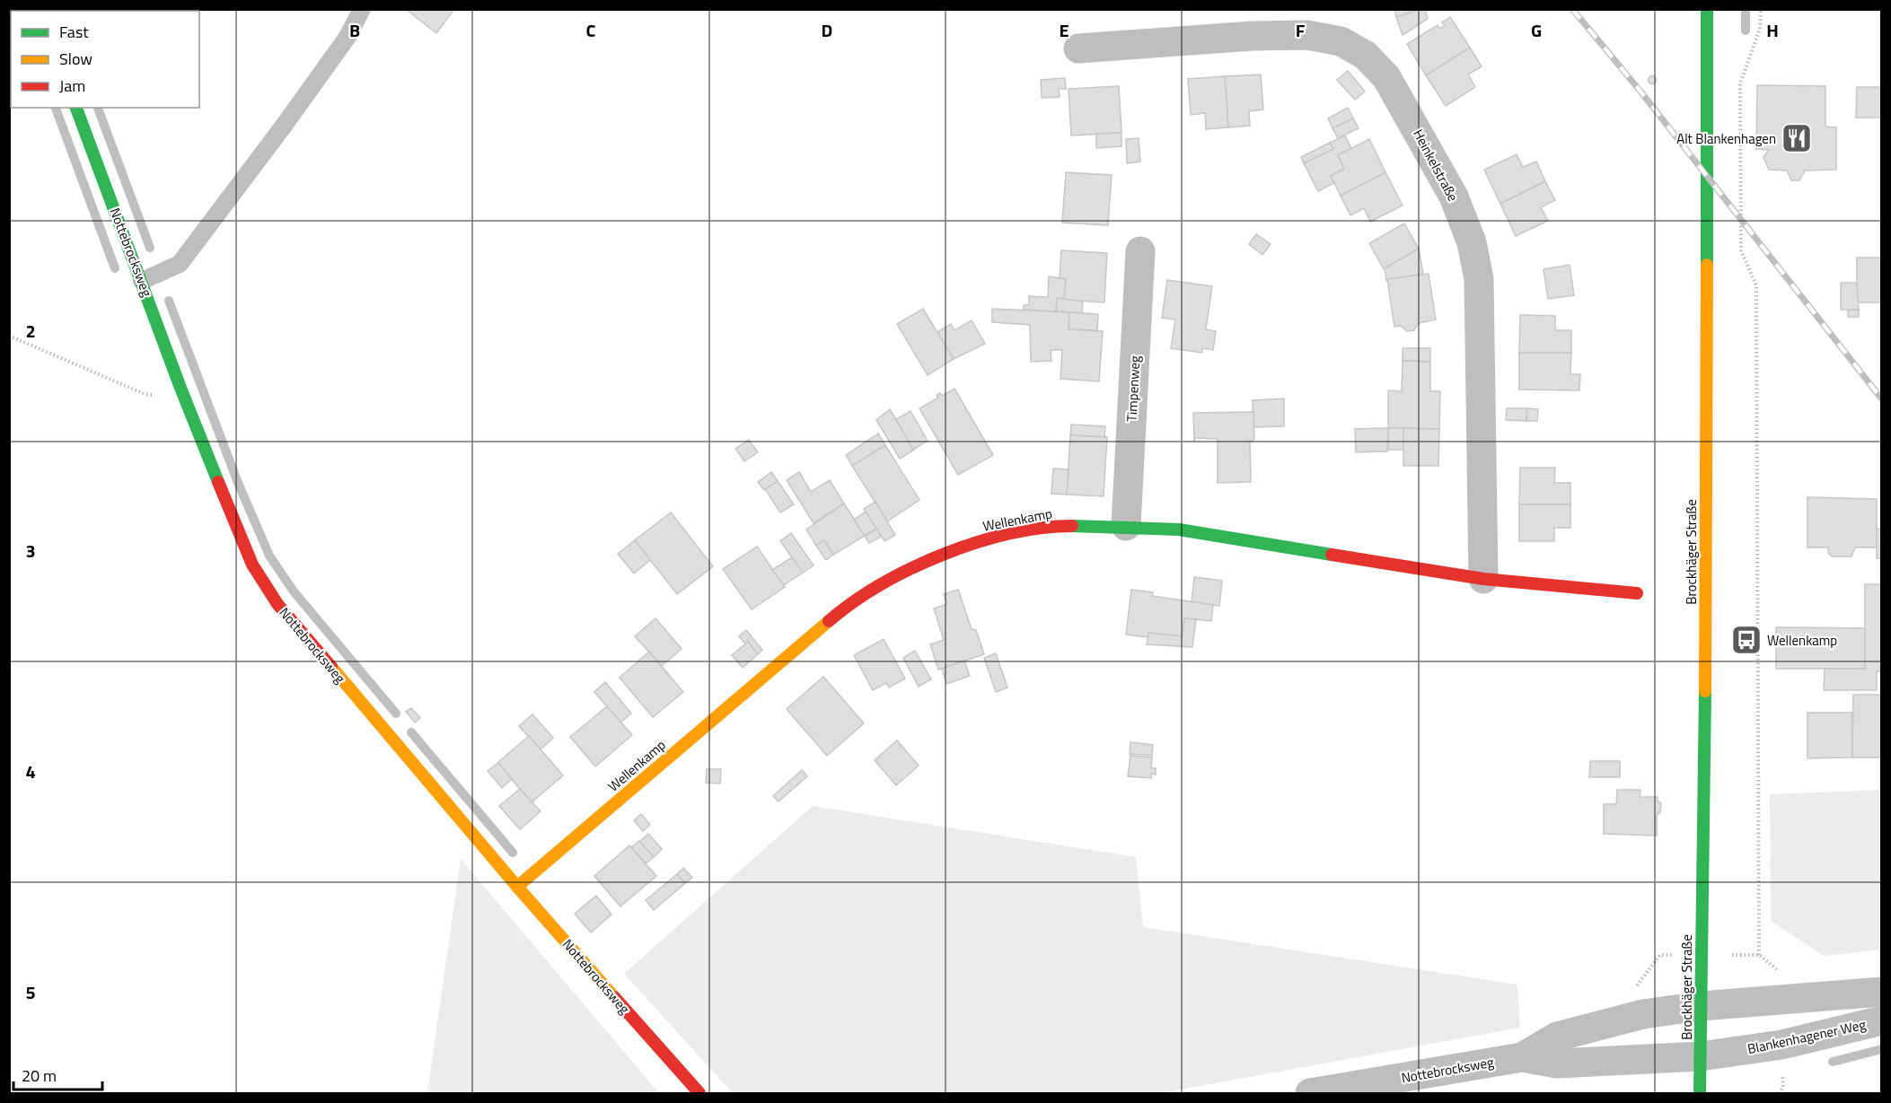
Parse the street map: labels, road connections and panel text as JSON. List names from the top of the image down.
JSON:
{
  "streets": {
    "street": [
      "Heinkelstraße",
      "Nottebrocksweg",
      "Timpenweg",
      "Wellenkamp",
      "Brockhäger Straße",
      "Blankenhagener Weg"
    ]
  },
  "crossings": [
    ["Heinkelstraße", "Wellenkamp"],
    ["Nottebrocksweg", "Wellenkamp"],
    ["Nottebrocksweg", "Brockhäger Straße"],
    ["Nottebrocksweg", "Blankenhagener Weg"],
    ["Timpenweg", "Wellenkamp"],
    ["Brockhäger Straße", "Blankenhagener Weg"]
  ],
  "places": {
    "restaurant": ["Alt Blankenhagen"],
    "bus stop": ["Wellenkamp"]
  },
  "legend": ["Fast", "Slow", "Jam"],
  "scale_bar": "20 m",
  "grid": {
    "columns": [
      "B",
      "C",
      "D",
      "E",
      "F",
      "G",
      "H"
    ],
    "rows": [
      "2",
      "3",
      "4",
      "5"
    ]
  }
}
